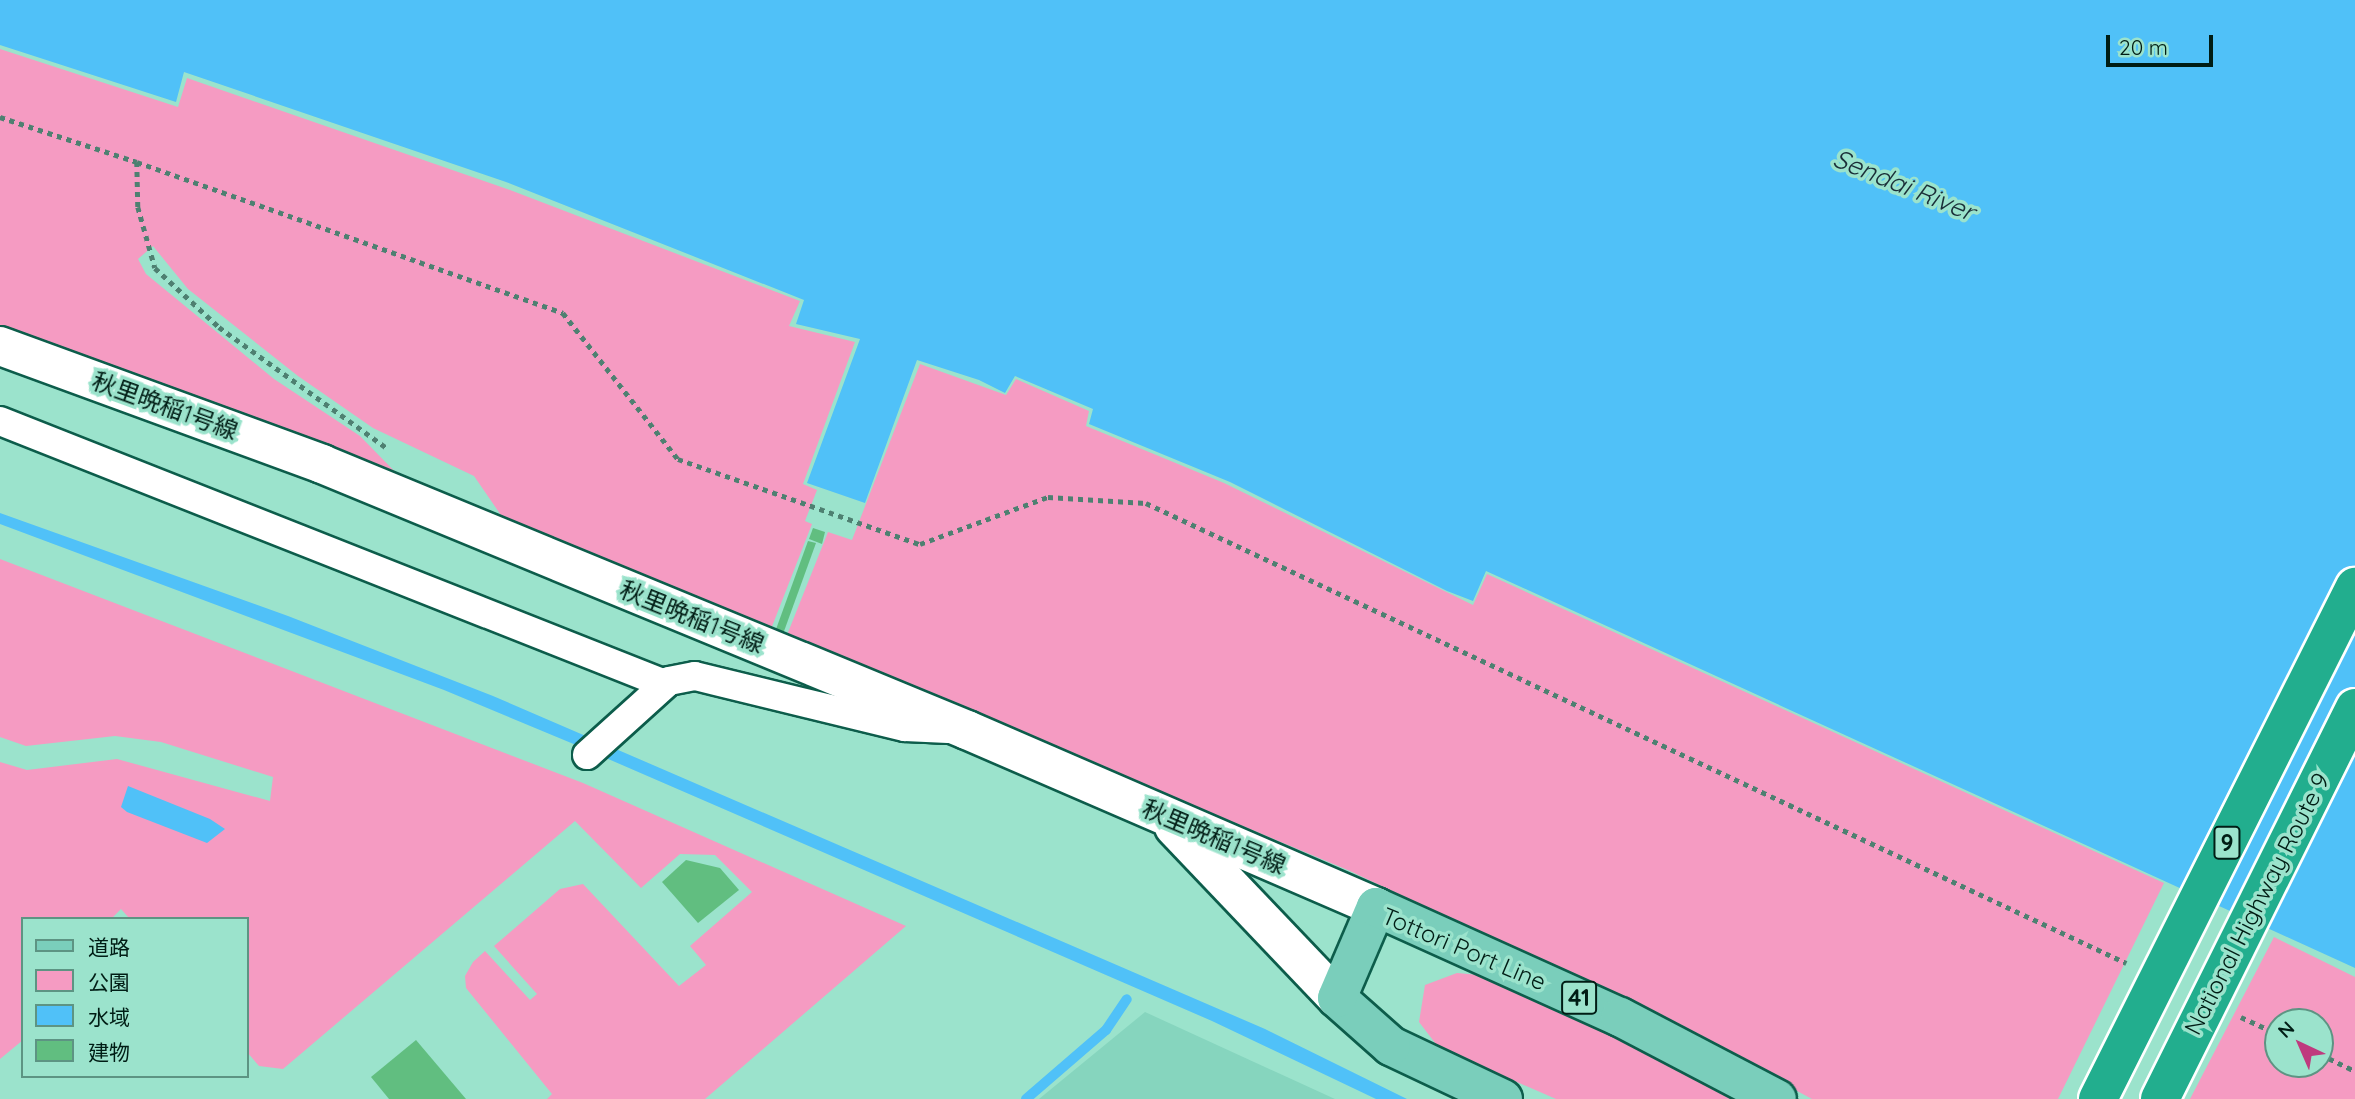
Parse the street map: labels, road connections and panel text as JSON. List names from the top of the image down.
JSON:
{
  "streets": {
    "highway": ["9", "National Highway Route 9"],
    "main road": ["Tottori Port Line", "41"],
    "street": ["秋里晩稲1号線"]
  },
  "crossings": [
    ["秋里晩稲1号線", "Tottori Port Line"]
  ],
  "water": ["Sendai River"],
  "legend": [
    "道路",
    "公園",
    "水域",
    "建物"
  ],
  "scale_bar": "20 m",
  "north": "top left"
}
